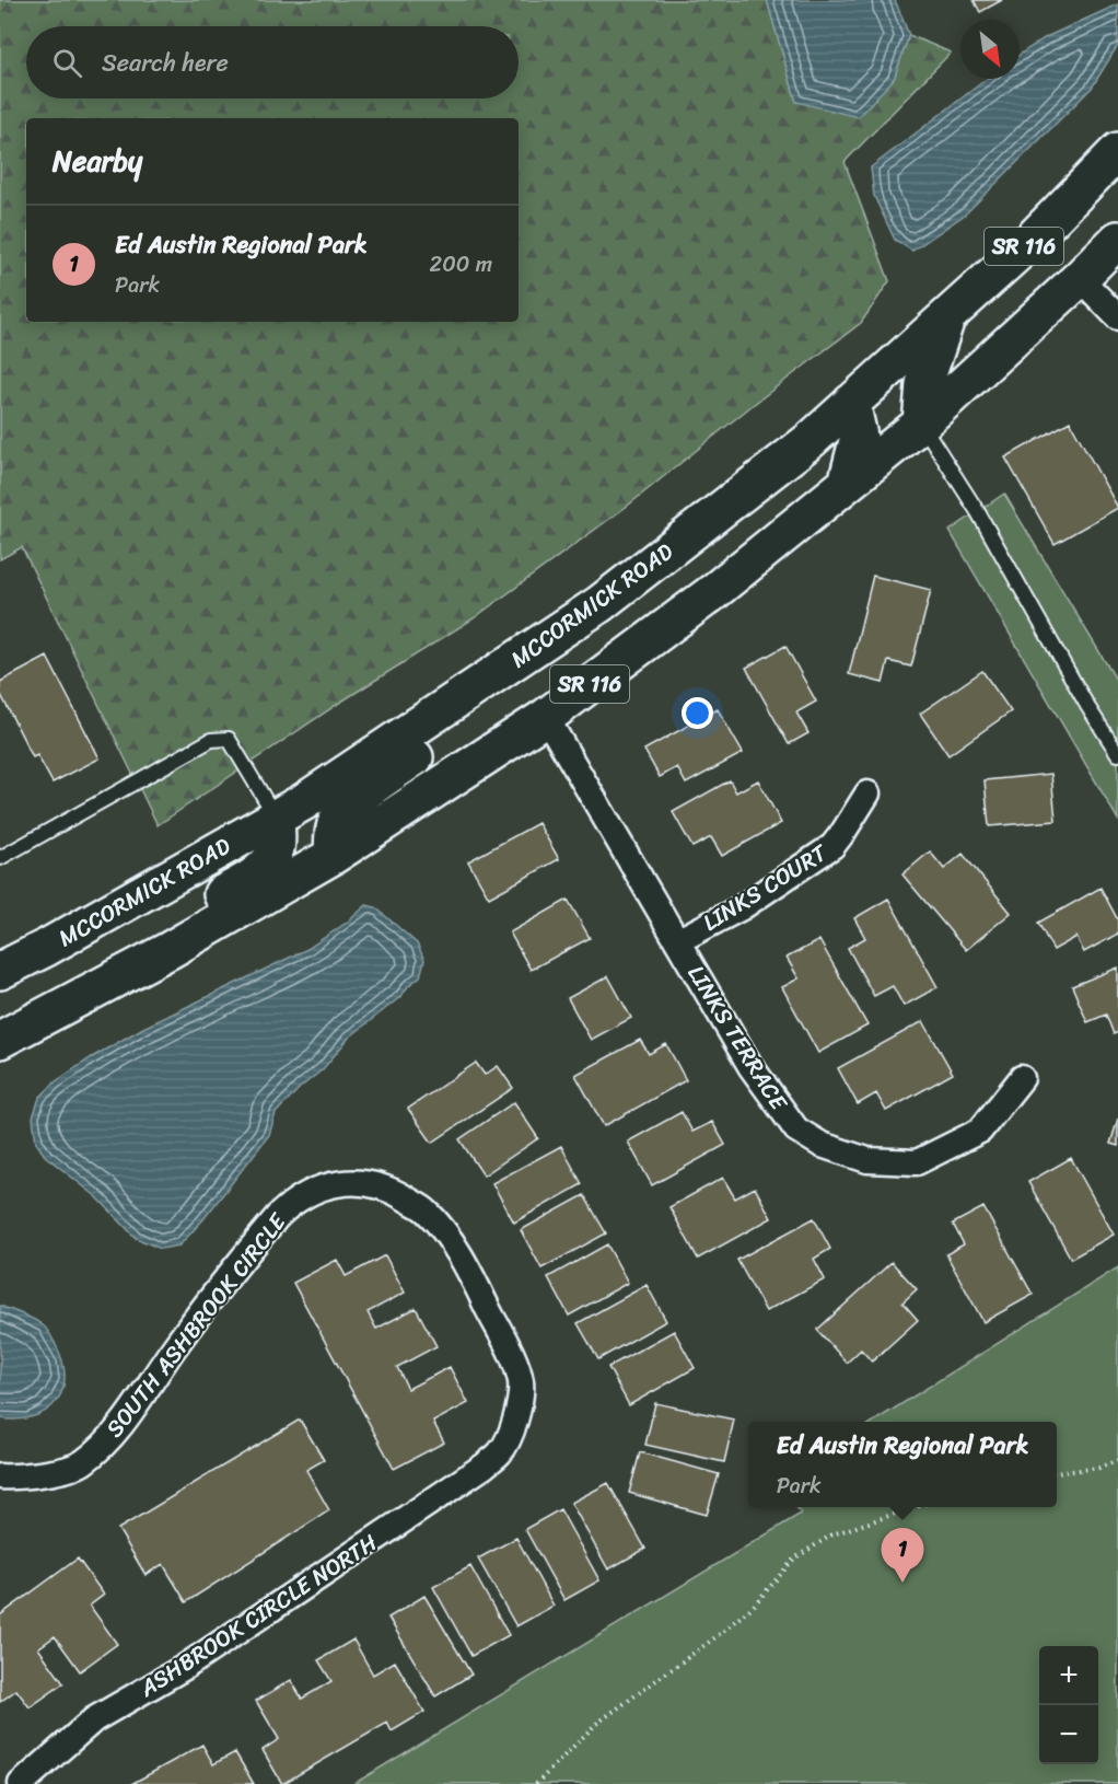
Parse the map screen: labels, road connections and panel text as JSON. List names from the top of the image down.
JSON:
{
  "streets": {
    "main road": ["SR 116", "MCCORMICK ROAD"],
    "street": [
      "LINKS COURT",
      "LINKS TERRACE",
      "SOUTH ASHBROOK CIRCLE",
      "ASHBROOK CIRCLE NORTH"
    ]
  },
  "crossings": [
    ["SR 116", "LINKS TERRACE"],
    ["LINKS COURT", "LINKS TERRACE"],
    ["SOUTH ASHBROOK CIRCLE", "ASHBROOK CIRCLE NORTH"]
  ],
  "north": "bottom right",
  "page": {
    "search": "Search here",
    "heading": "Nearby",
    "list": [
      {
        "mark": "1",
        "name": "Ed Austin Regional Park",
        "note": "Park",
        "value": "200 m"
      }
    ],
    "popup": ["Ed Austin Regional Park", "Park"],
    "pins": "1",
    "map_buttons": ["+", "−"]
  }
}
